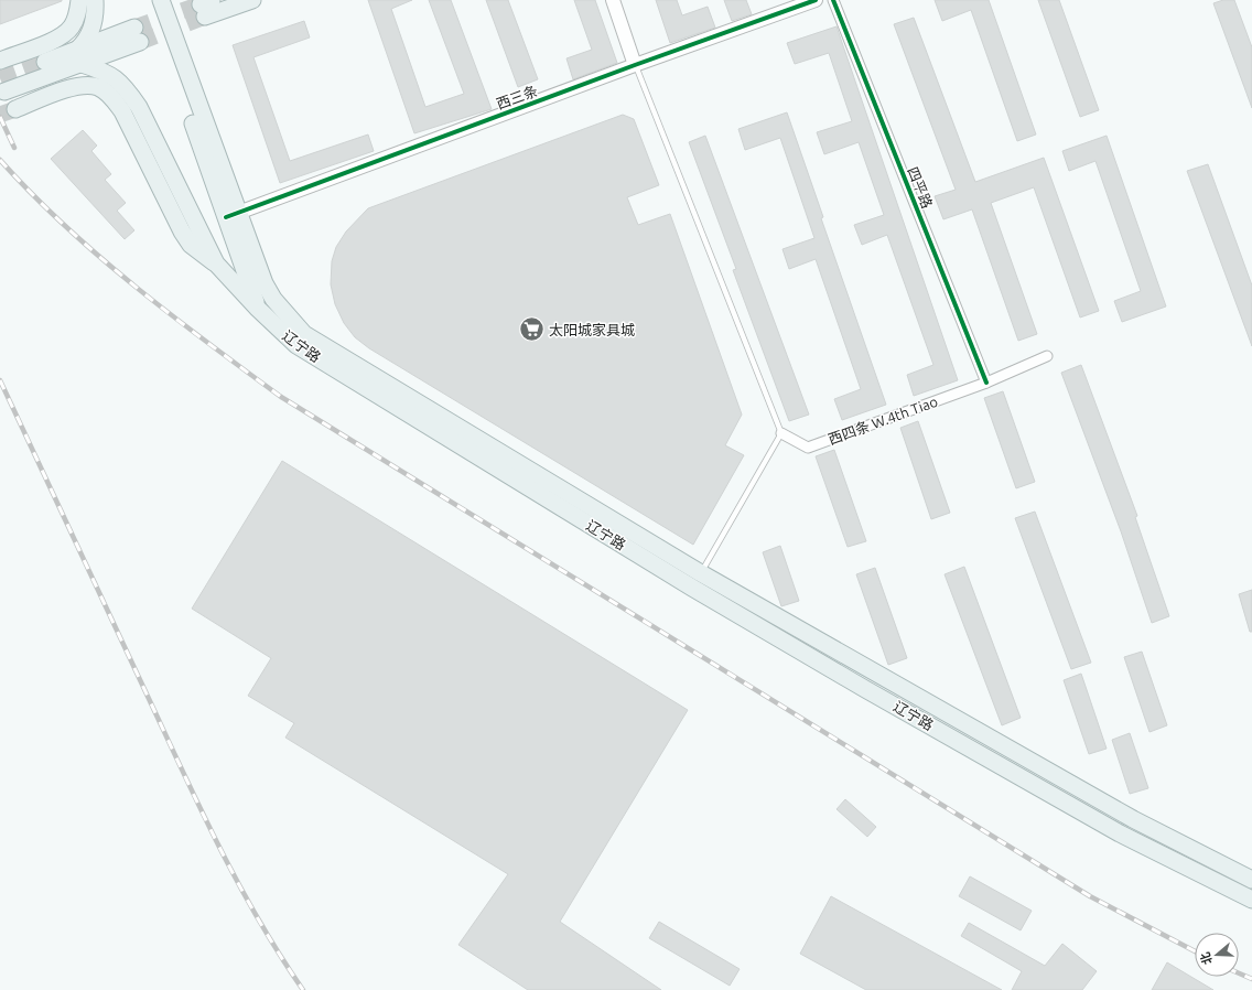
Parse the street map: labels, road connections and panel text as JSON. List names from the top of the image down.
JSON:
{
  "streets": {
    "main road": ["辽宁路"],
    "street": ["西三条", "四平路", "西四条 W.4th Tiao"]
  },
  "crossings": [
    ["西三条", "辽宁路"],
    ["四平路", "西四条 W.4th Tiao"]
  ],
  "places": {
    "supermarket": ["太阳城家具城"]
  },
  "north": "left"
}
